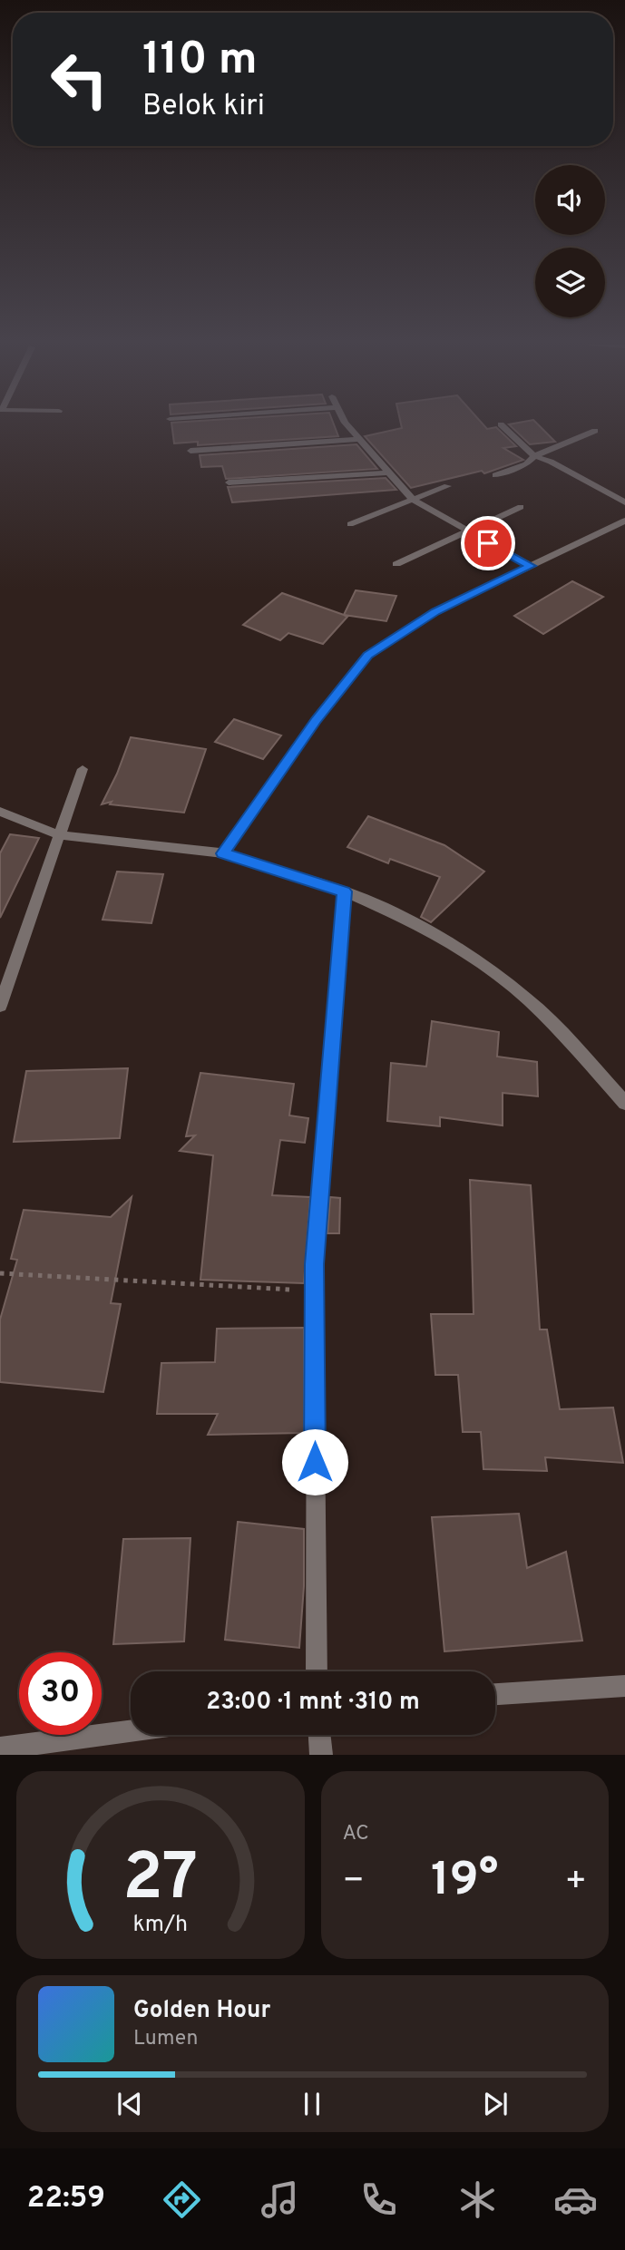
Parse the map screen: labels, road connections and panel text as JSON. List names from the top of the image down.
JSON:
{
  "page": {
    "turn": ["110 m", "Belok kiri"],
    "limit": "30",
    "trip": "23:00 · 1 mnt · 310 m",
    "tile": "AC",
    "heat": ["−", "19°", "+"],
    "song": ["Golden Hour", "Lumen"],
    "tabs": "22:59",
    "gauge": ["27", "km/h"]
  }
}
